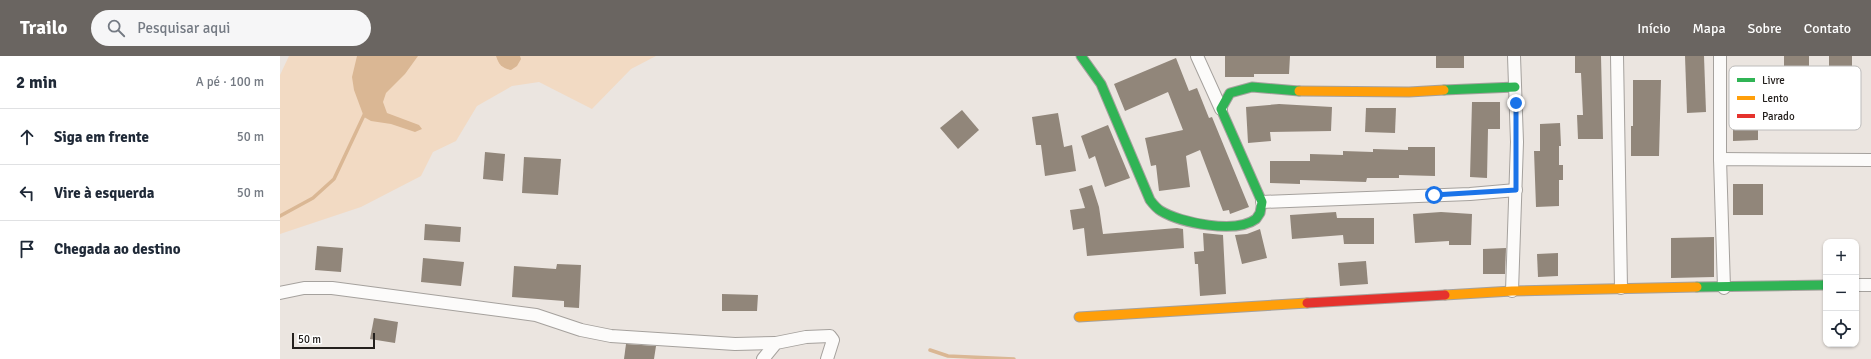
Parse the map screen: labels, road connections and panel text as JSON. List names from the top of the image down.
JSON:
{
  "legend": ["Livre", "Lento", "Parado"],
  "scale_bar": "50 m",
  "page": {
    "header": "Trailo",
    "search": "Pesquisar aqui",
    "nav": [
      "Início",
      "Mapa",
      "Sobre",
      "Contato"
    ],
    "heading": ["2 min", "A pé · 100 m"],
    "list": [
      ["Siga em frente", "50 m"],
      ["Vire à esquerda", "50 m"],
      "Chegada ao destino"
    ],
    "map_buttons": ["+", "−"],
    "scale": "50 m"
  }
}
